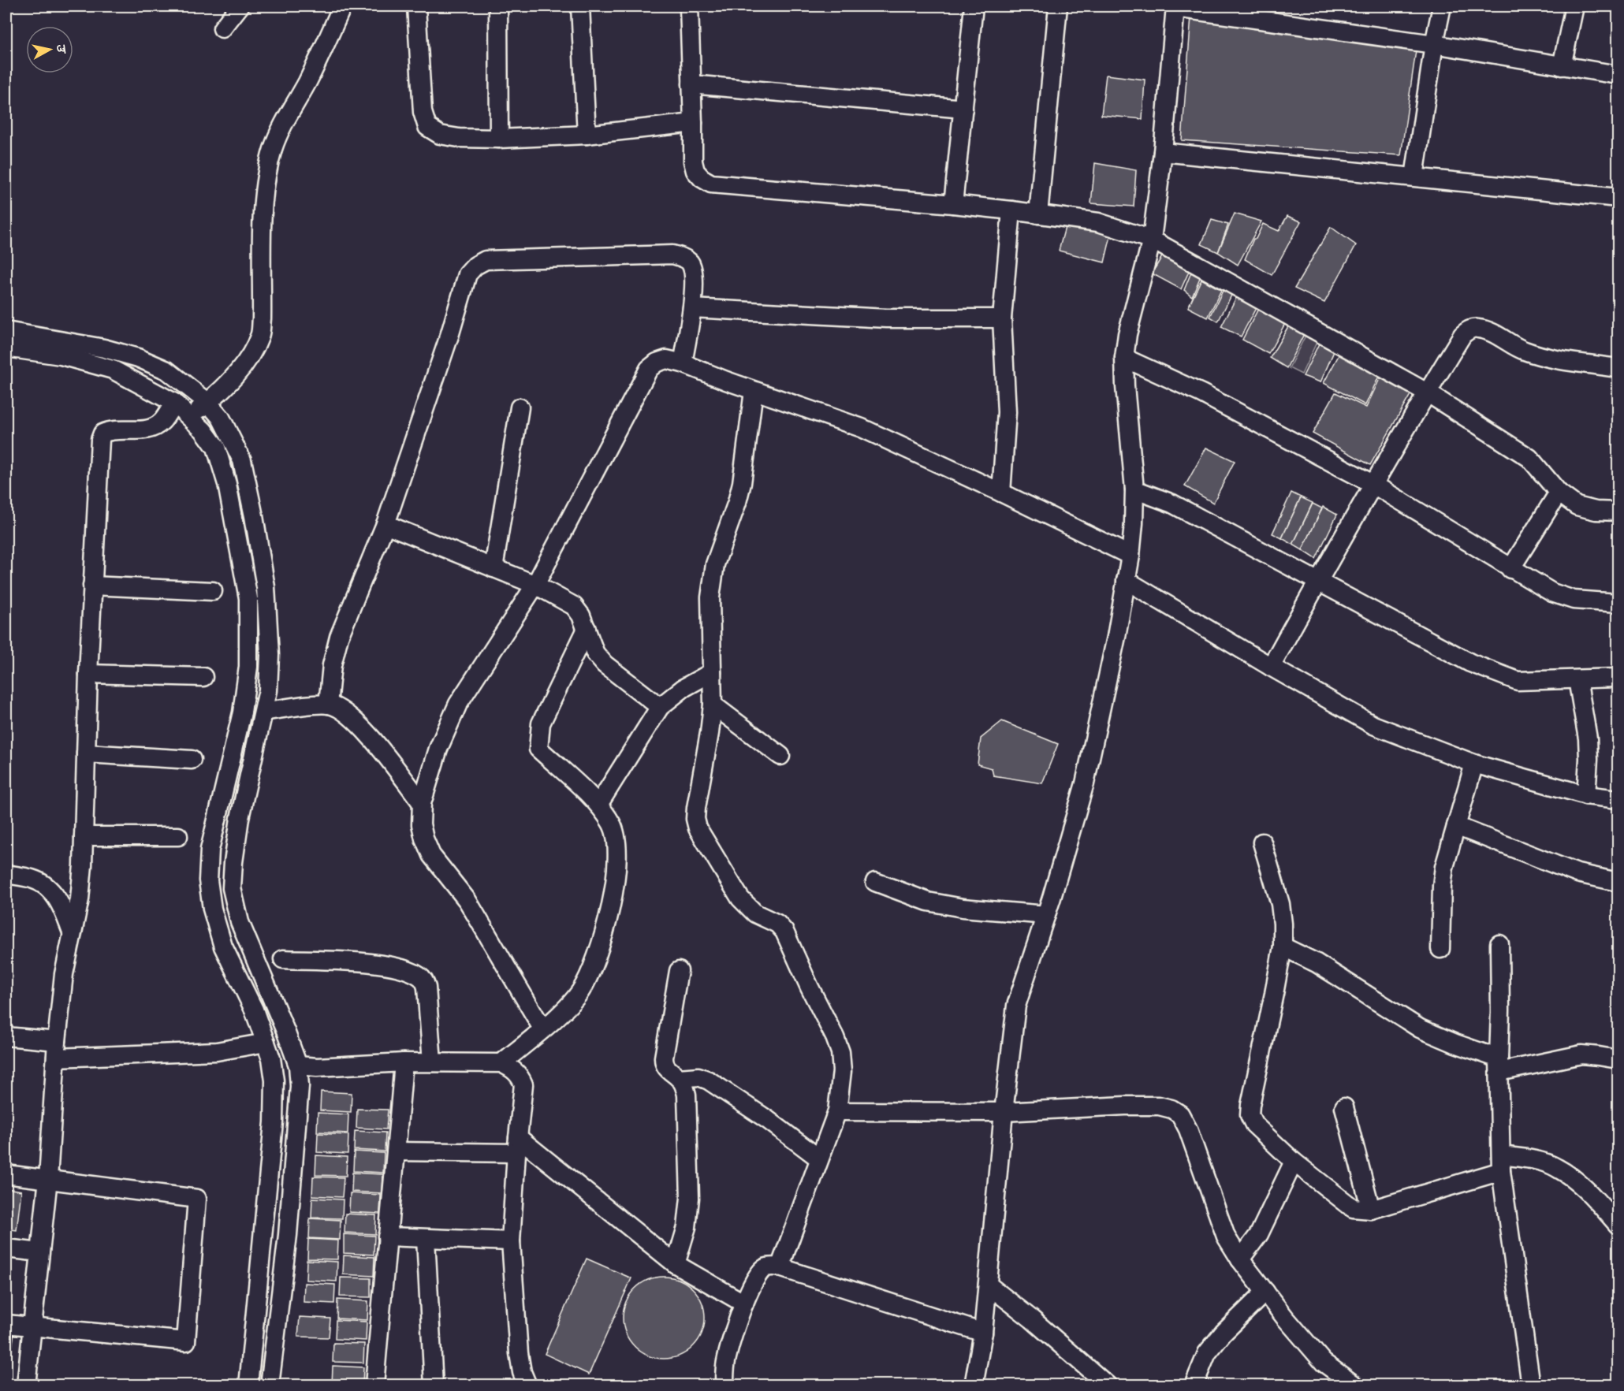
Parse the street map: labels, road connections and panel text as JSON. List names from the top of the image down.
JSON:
{
  "north": "right"
}
